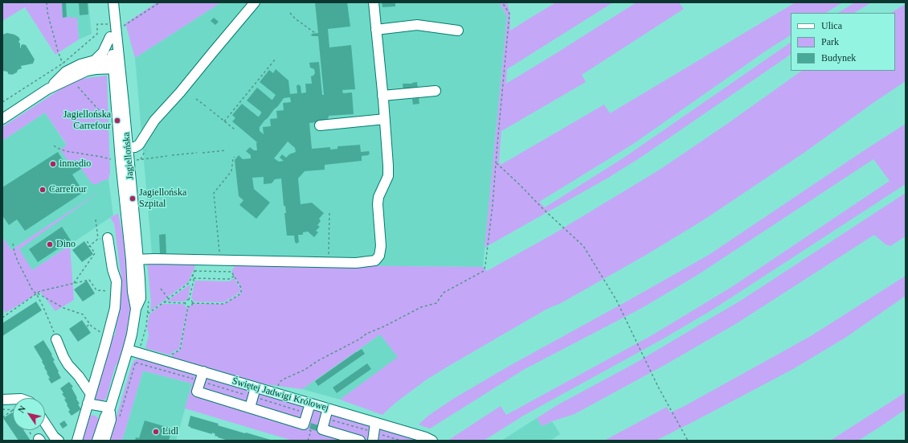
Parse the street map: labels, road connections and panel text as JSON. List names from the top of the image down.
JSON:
{
  "streets": {
    "street": ["Jagiellońska", "Świętej Jadwigi Królowej"]
  },
  "crossings": [
    ["Jagiellońska", "Świętej Jadwigi Królowej"]
  ],
  "places": [
    "Jagiellońska Carrefour",
    "inmedio",
    "Carrefour",
    "Jagiellońska Szpital",
    "Dino",
    "Lidl"
  ],
  "legend": ["Ulica", "Park", "Budynek"],
  "north": "top left"
}
